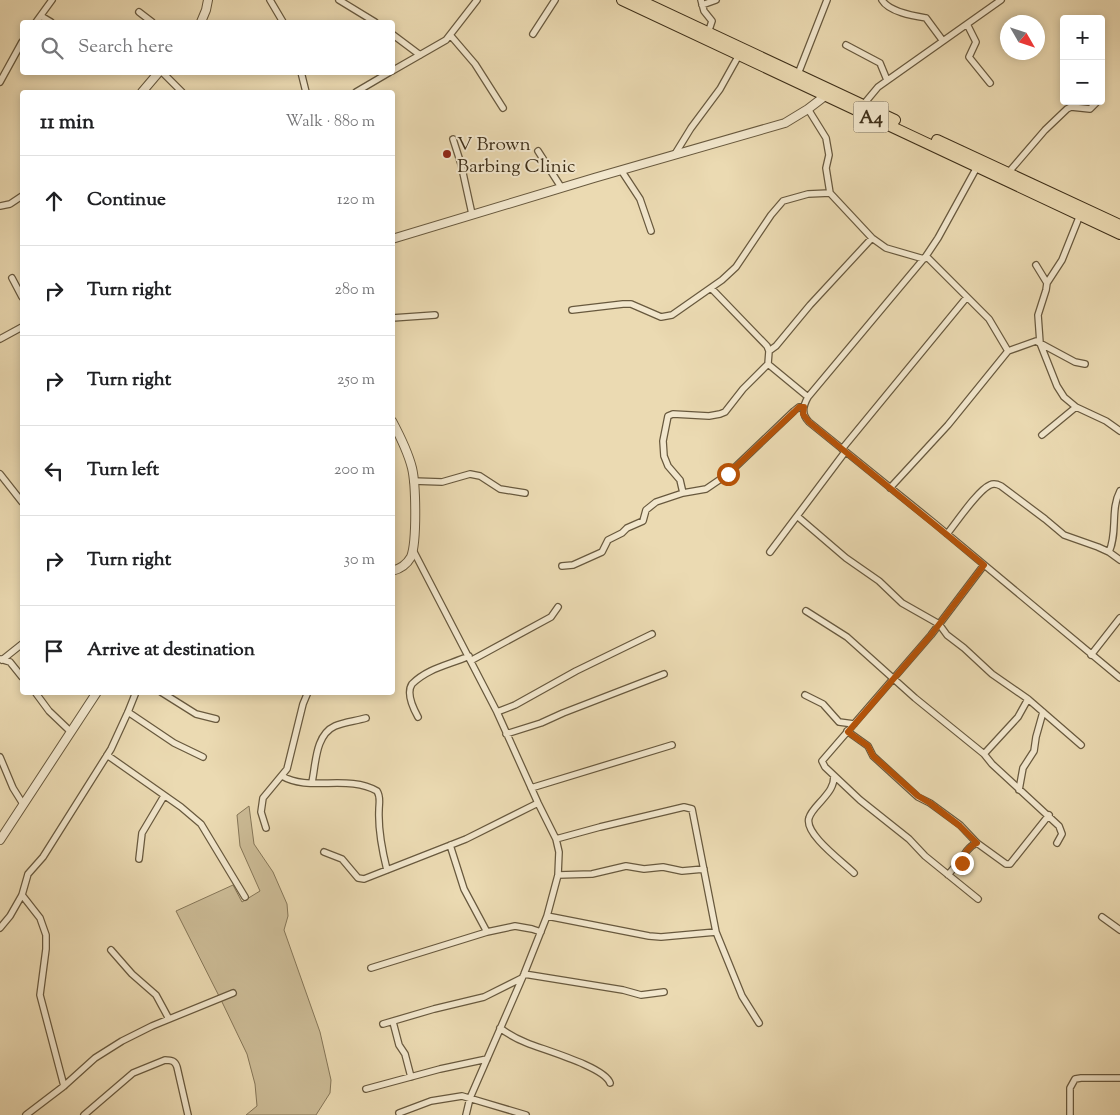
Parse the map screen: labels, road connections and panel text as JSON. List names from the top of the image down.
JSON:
{
  "streets": {
    "highway": ["A4"]
  },
  "places": ["V Brown Barbing Clinic"],
  "north": "bottom right",
  "page": {
    "map_buttons": ["+", "−"],
    "search": "Search here",
    "heading": ["11 min", "Walk · 880 m"],
    "list": [
      ["Continue", "120 m"],
      ["Turn right", "280 m"],
      ["Turn right", "250 m"],
      ["Turn left", "200 m"],
      ["Turn right", "30 m"],
      "Arrive at destination"
    ]
  }
}
